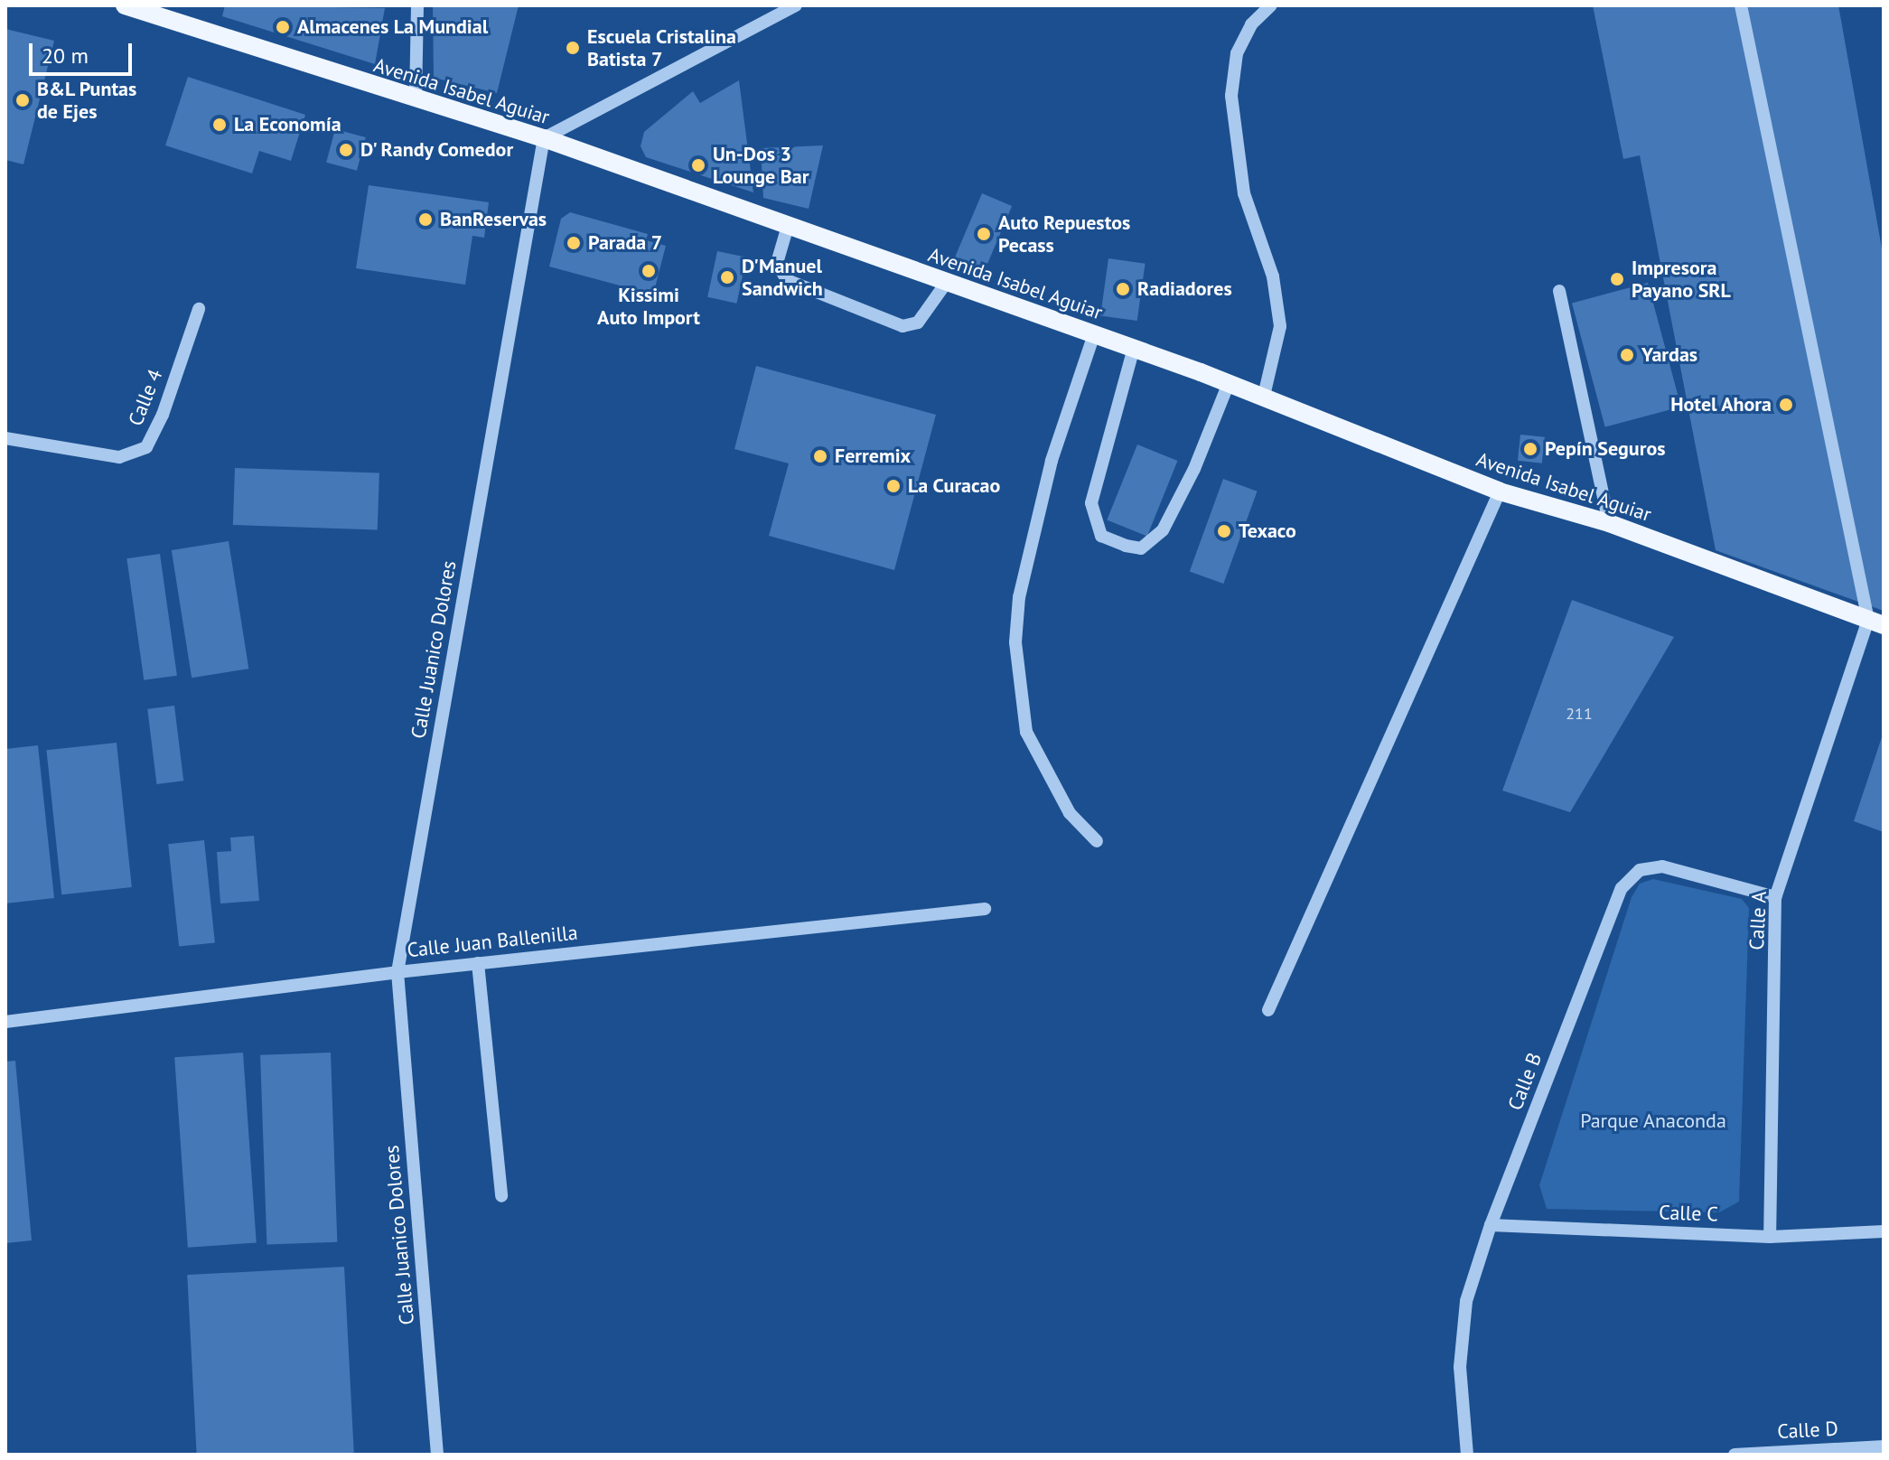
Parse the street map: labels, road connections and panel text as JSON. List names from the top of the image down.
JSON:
{
  "streets": {
    "main road": ["Avenida Isabel Aguiar"],
    "street": [
      "Calle 4",
      "Calle Juanico Dolores",
      "Calle A",
      "Calle Juan Ballenilla",
      "Calle B",
      "Calle C",
      "Calle D"
    ]
  },
  "crossings": [
    ["Avenida Isabel Aguiar", "Calle Juanico Dolores"],
    ["Avenida Isabel Aguiar", "Calle A"],
    ["Calle Juanico Dolores", "Calle Juan Ballenilla"],
    ["Calle A", "Calle B"],
    ["Calle A", "Calle C"],
    ["Calle B", "Calle C"]
  ],
  "parks": ["Parque Anaconda"],
  "places": [
    "Almacenes La Mundial",
    "Escuela Cristalina Batista 7",
    "B&L Puntas de Ejes",
    "La Economía",
    "D' Randy Comedor",
    "Un-Dos 3 Lounge Bar",
    "BanReservas",
    "Auto Repuestos Pecass",
    "Parada 7",
    "Kissimi Auto Import",
    "D'Manuel Sandwich",
    "Impresora Payano SRL",
    "Radiadores",
    "Yardas",
    "Hotel Ahora",
    "Pepín Seguros",
    "Ferremix",
    "La Curacao",
    "Texaco"
  ],
  "house_numbers": ["211"],
  "scale_bar": "20 m"
}
